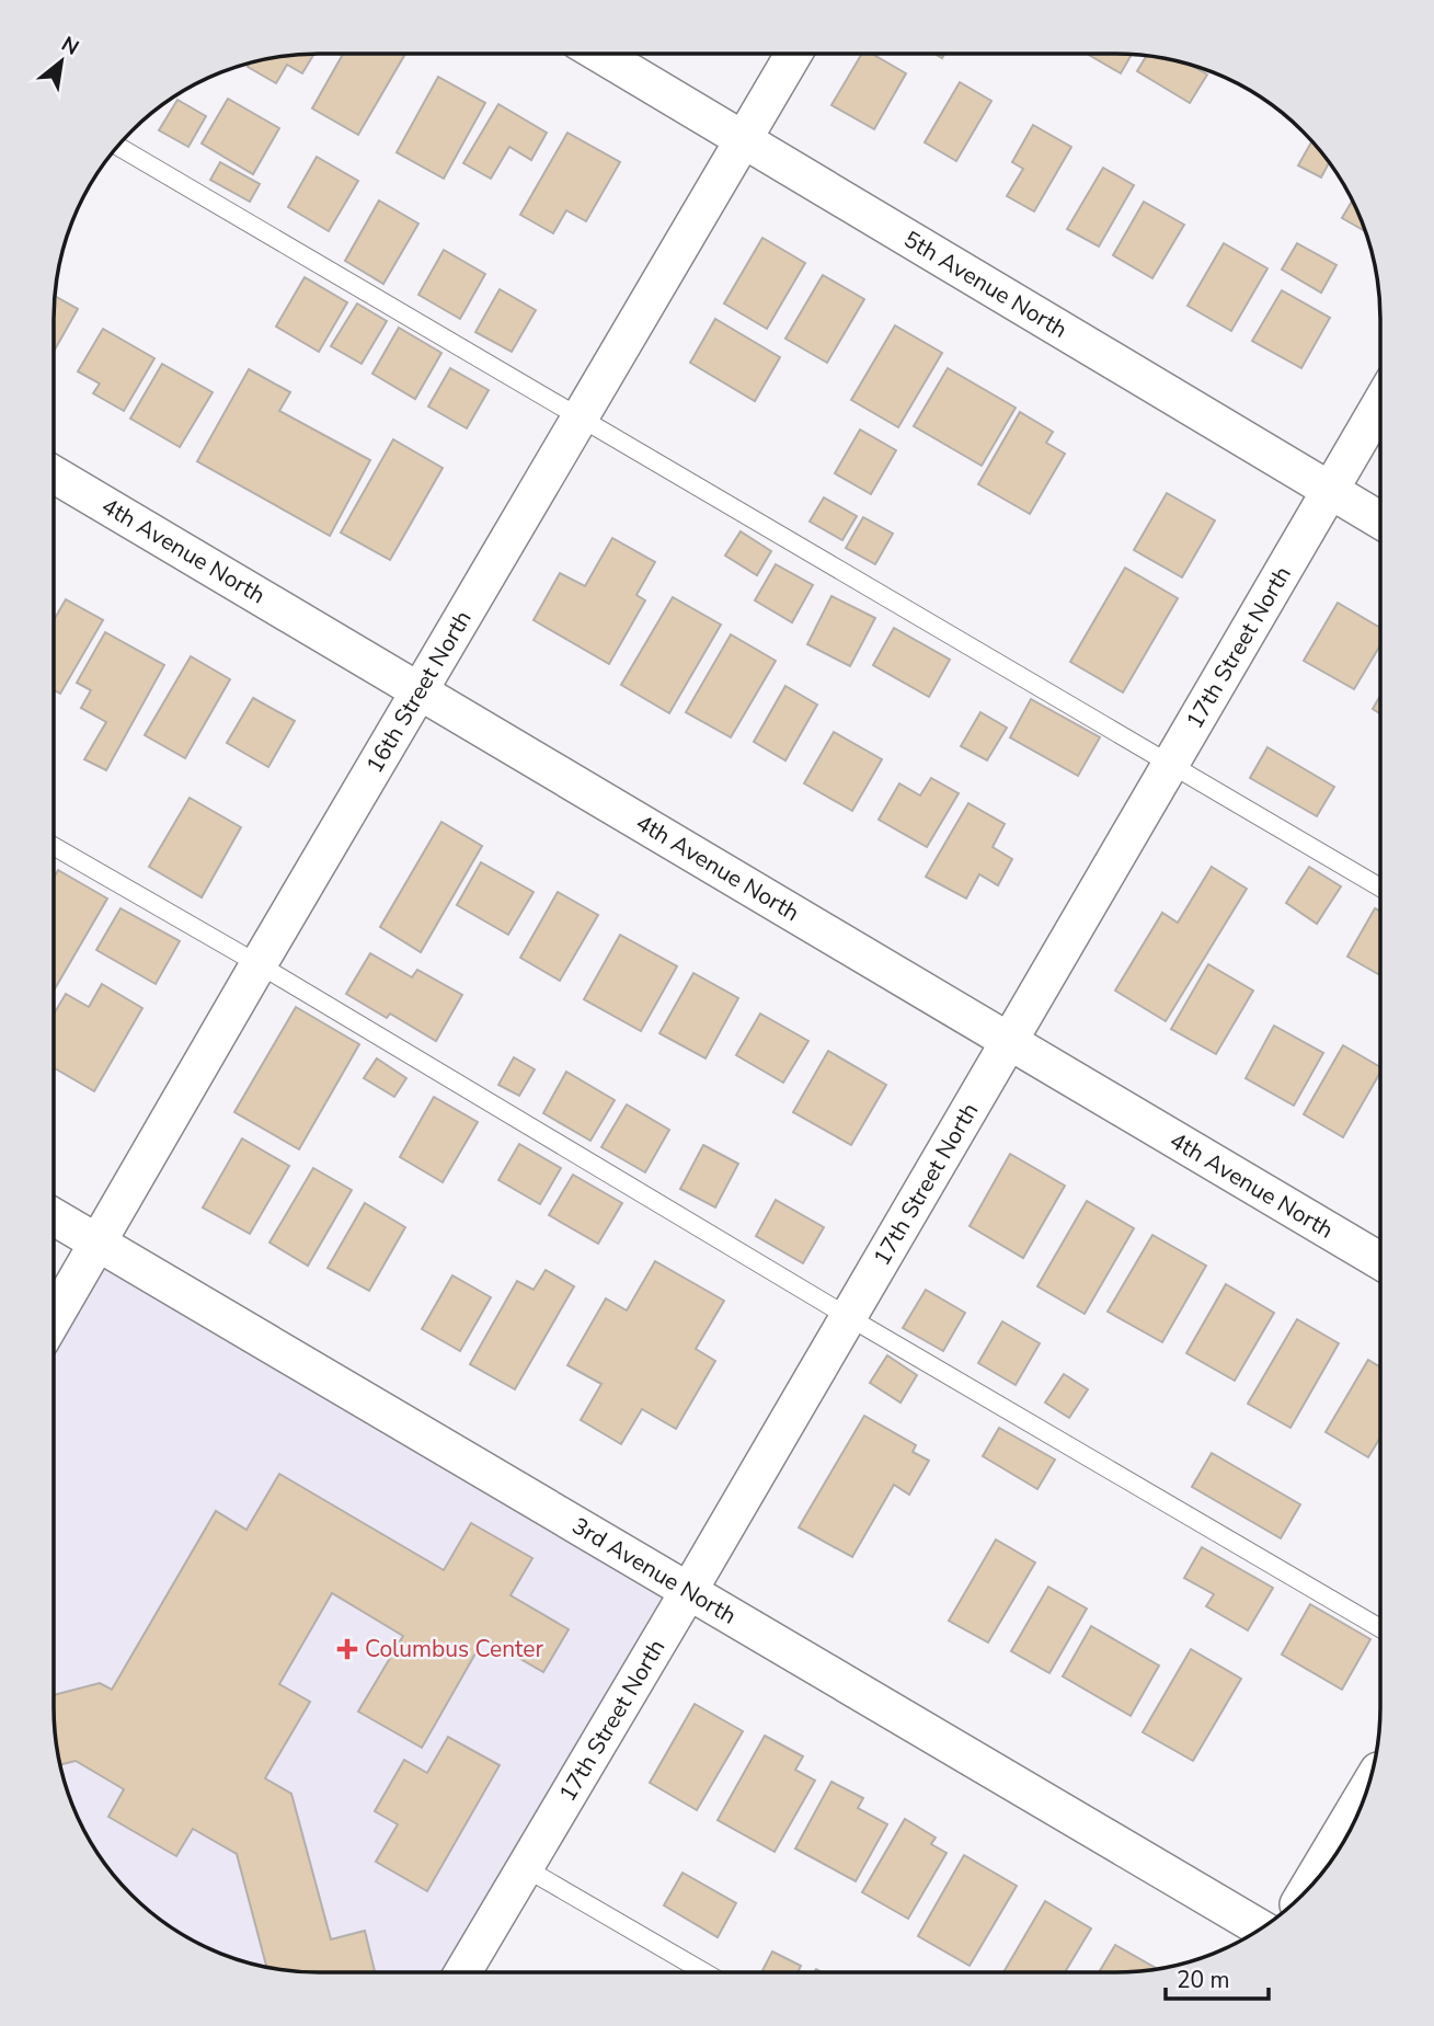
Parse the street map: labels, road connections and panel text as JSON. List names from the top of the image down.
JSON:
{
  "streets": {
    "street": [
      "5th Avenue North",
      "4th Avenue North",
      "17th Street North",
      "16th Street North",
      "3rd Avenue North"
    ]
  },
  "crossings": [
    ["5th Avenue North", "17th Street North"],
    ["5th Avenue North", "16th Street North"],
    ["4th Avenue North", "17th Street North"],
    ["4th Avenue North", "16th Street North"],
    ["17th Street North", "3rd Avenue North"],
    ["16th Street North", "3rd Avenue North"]
  ],
  "places": {
    "health": ["Columbus Center"]
  },
  "scale_bar": "20 m",
  "north": "top right"
}
